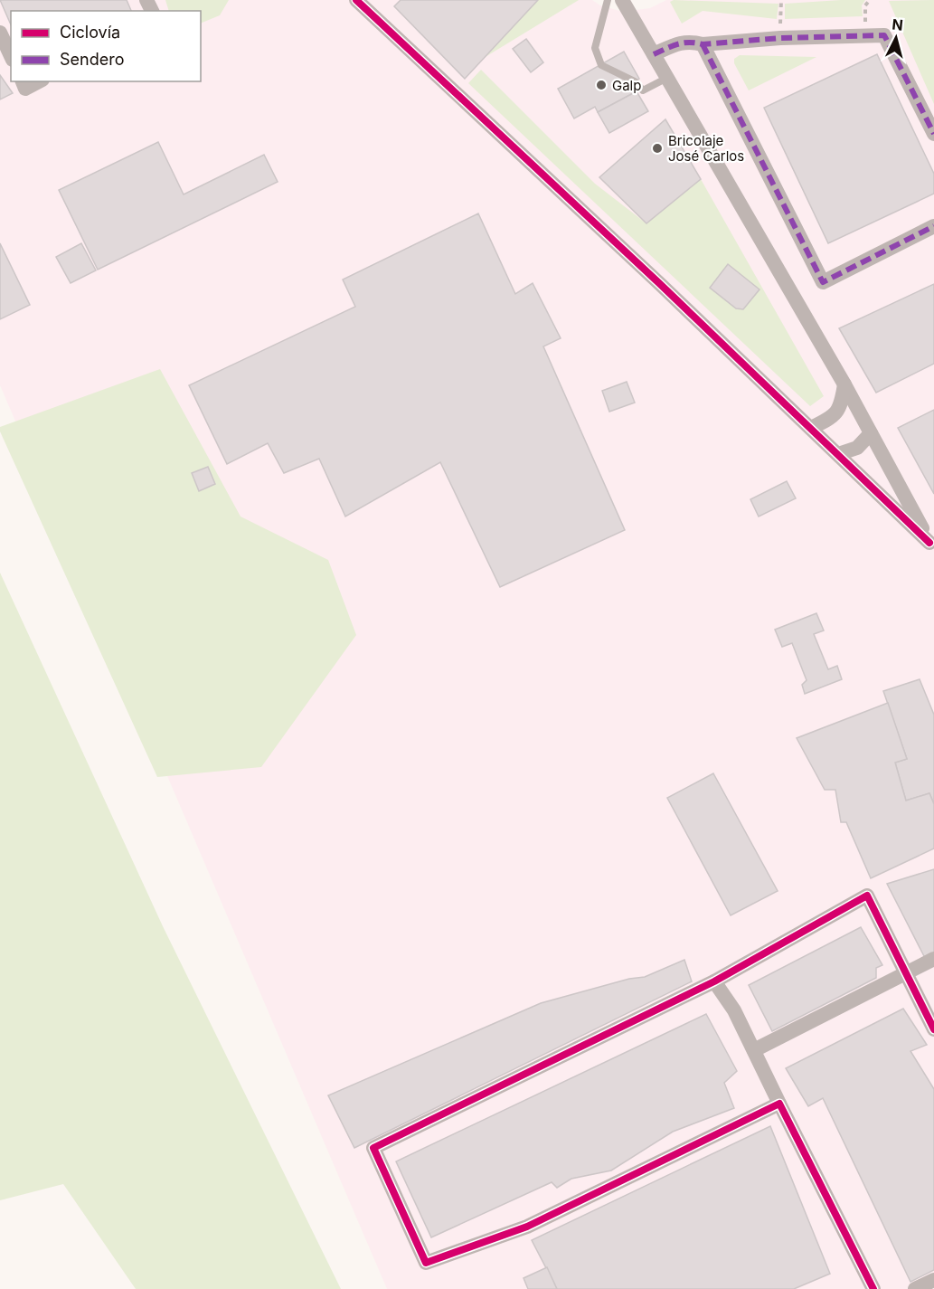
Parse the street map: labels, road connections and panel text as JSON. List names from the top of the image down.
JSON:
{
  "places": ["Galp", "Bricolaje José Carlos"],
  "legend": ["Ciclovía", "Sendero"],
  "north": "top"
}
